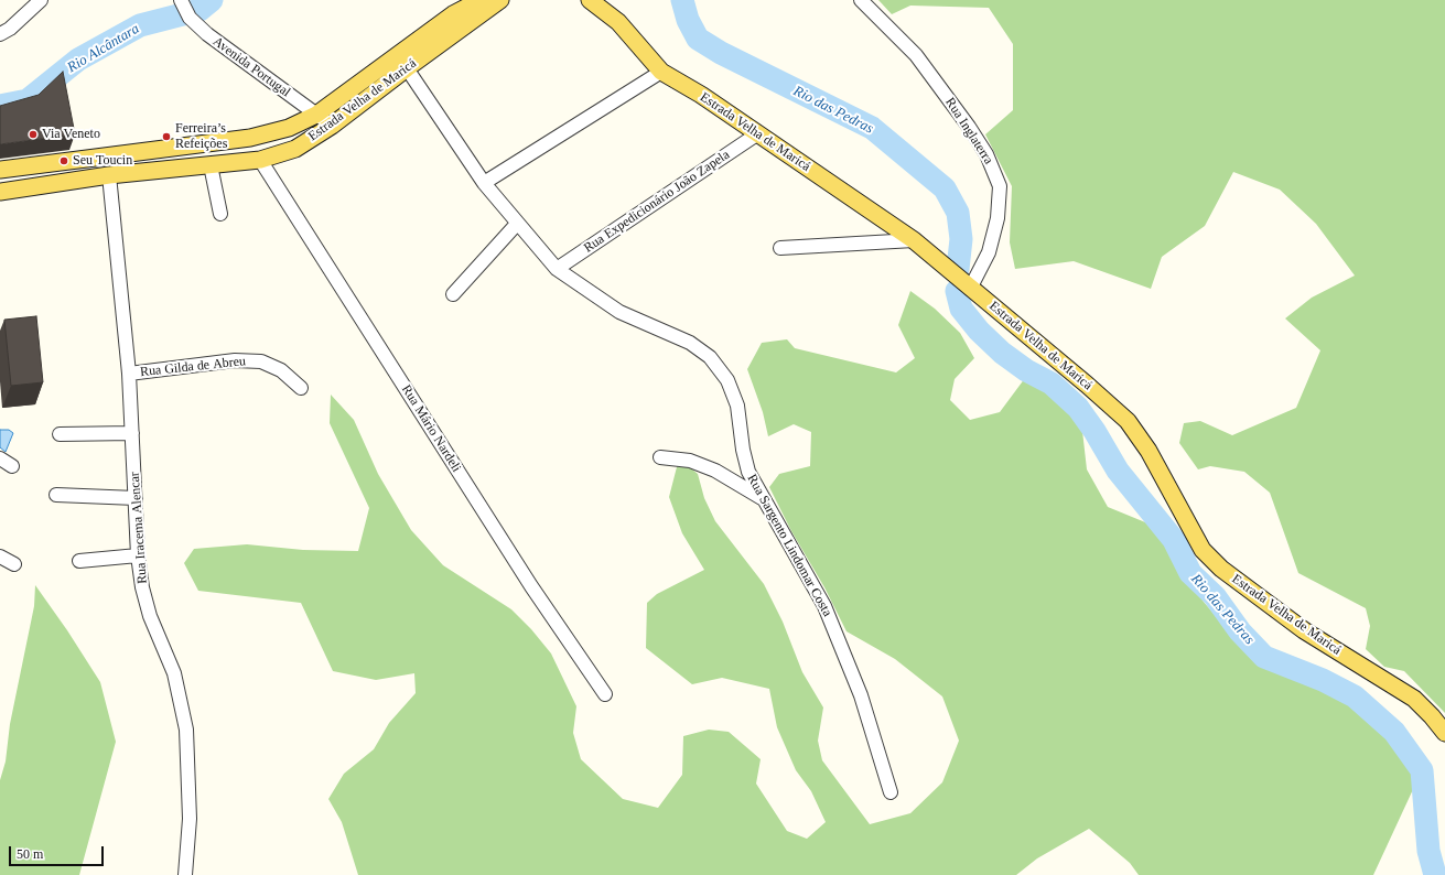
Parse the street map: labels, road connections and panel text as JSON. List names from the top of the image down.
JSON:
{
  "streets": {
    "main road": ["Estrada Velha de Maricá"],
    "street": [
      "Avenida Portugal",
      "Rua Inglaterra",
      "Rua Expedicionário João Zapela",
      "Rua Gilda de Abreu",
      "Rua Mário Nardeli",
      "Rua Iracema Alencar",
      "Rua Sargento Lindomar Costa"
    ]
  },
  "crossings": [
    ["Avenida Portugal", "Estrada Velha de Maricá"],
    ["Estrada Velha de Maricá", "Rua Inglaterra"],
    ["Estrada Velha de Maricá", "Rua Expedicionário João Zapela"],
    ["Estrada Velha de Maricá", "Rua Mário Nardeli"],
    ["Estrada Velha de Maricá", "Rua Iracema Alencar"],
    ["Estrada Velha de Maricá", "Rua Sargento Lindomar Costa"],
    ["Rua Expedicionário João Zapela", "Rua Sargento Lindomar Costa"],
    ["Rua Gilda de Abreu", "Rua Iracema Alencar"]
  ],
  "water": ["Rio Alcântara", "Rio das Pedras"],
  "places": ["Via Veneto", "Ferreira’s Refeições", "Seu Toucin"],
  "scale_bar": "50 m"
}
